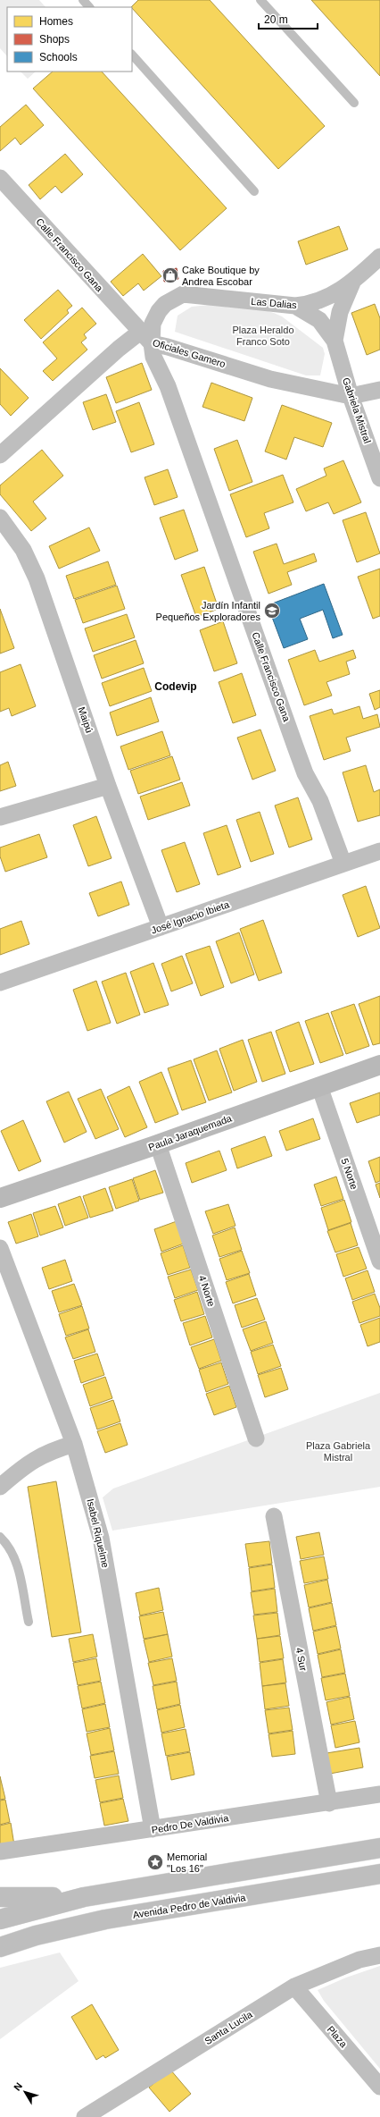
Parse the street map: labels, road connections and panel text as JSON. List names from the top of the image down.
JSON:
{
  "streets": {
    "main road": ["Avenida Pedro de Valdivia"],
    "street": [
      "Calle Francisco Gana",
      "Las Dalias",
      "Oficiales Gamero",
      "Gabriela Mistral",
      "Maipú",
      "José Ignacio Ibieta",
      "Paula Jaraquemada",
      "5 Norte",
      "4 Norte",
      "Isabel Riquelme",
      "4 Sur",
      "Pedro De Valdivia",
      "Santa Lucila",
      "Plaza"
    ]
  },
  "crossings": [
    ["Calle Francisco Gana", "Las Dalias"],
    ["Calle Francisco Gana", "Oficiales Gamero"],
    ["Calle Francisco Gana", "José Ignacio Ibieta"],
    ["Las Dalias", "Oficiales Gamero"],
    ["Las Dalias", "Gabriela Mistral"],
    ["Oficiales Gamero", "Gabriela Mistral"],
    ["Maipú", "José Ignacio Ibieta"],
    ["Paula Jaraquemada", "5 Norte"],
    ["Paula Jaraquemada", "4 Norte"],
    ["Isabel Riquelme", "Pedro De Valdivia"],
    ["4 Sur", "Pedro De Valdivia"],
    ["Santa Lucila", "Plaza"]
  ],
  "districts": ["Codevip"],
  "parks": ["Plaza Heraldo Franco Soto", "Plaza Gabriela Mistral"],
  "places": {
    "shop": ["Cake Boutique by Andrea Escobar"],
    "school or university": ["Jardín Infantil Pequeños Exploradores"],
    "place": ["Memorial \"Los 16\""]
  },
  "legend": ["Homes", "Shops", "Schools"],
  "scale_bar": "20 m",
  "north": "top left"
}
